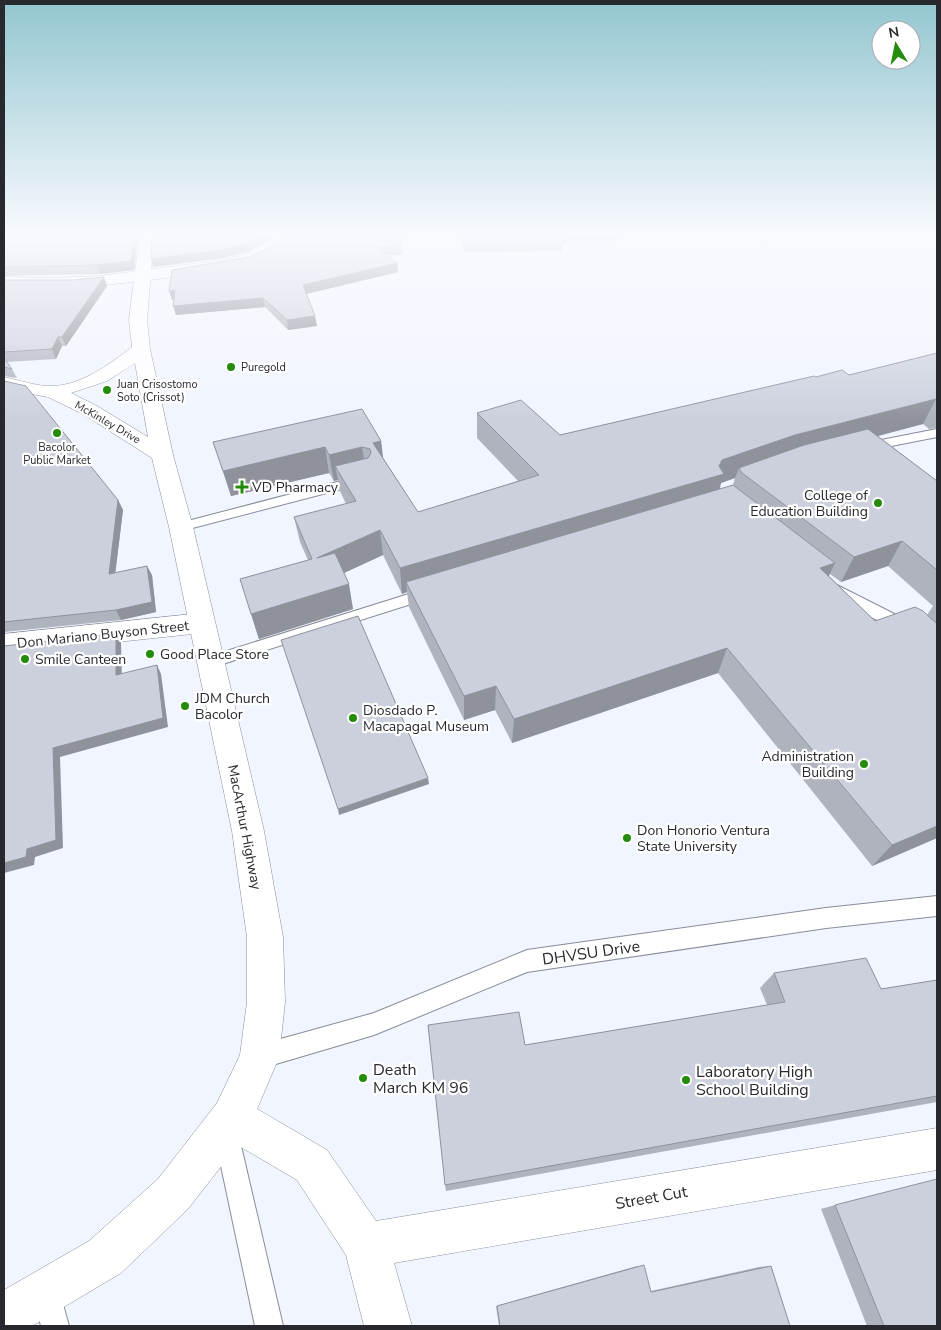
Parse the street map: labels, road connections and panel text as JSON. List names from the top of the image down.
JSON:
{
  "streets": {
    "main road": [
      "McKinley Drive",
      "Don Mariano Buyson Street",
      "MacArthur Highway",
      "Street Cut"
    ],
    "lane": ["DHVSU Drive"]
  },
  "crossings": [
    ["McKinley Drive", "MacArthur Highway"],
    ["Don Mariano Buyson Street", "MacArthur Highway"],
    ["MacArthur Highway", "DHVSU Drive"]
  ],
  "places": {
    "other": [
      "Puregold",
      "Juan Crisostomo Soto (Crissot)",
      "Bacolor Public Market",
      "College of Education Building",
      "Good Place Store",
      "Smile Canteen",
      "JDM Church Bacolor",
      "Diosdado P. Macapagal Museum",
      "Administration Building",
      "Don Honorio Ventura State University",
      "Death March KM 96",
      "Laboratory High School Building"
    ],
    "health": ["VD Pharmacy"]
  },
  "north": "top"
}
